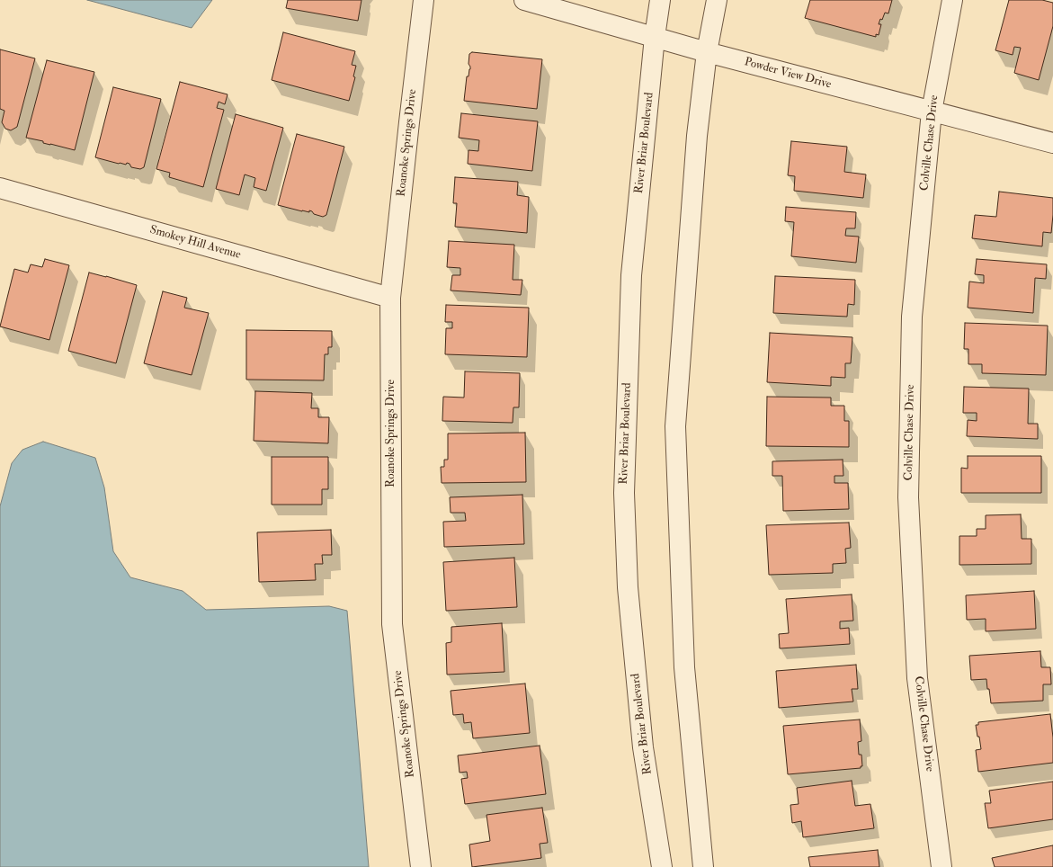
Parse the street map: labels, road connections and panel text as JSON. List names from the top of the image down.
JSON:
{
  "streets": {
    "street": [
      "Powder View Drive",
      "Roanoke Springs Drive",
      "River Briar Boulevard",
      "Colville Chase Drive",
      "Smokey Hill Avenue"
    ]
  },
  "crossings": [
    ["Powder View Drive", "River Briar Boulevard"],
    ["Powder View Drive", "Colville Chase Drive"],
    ["Roanoke Springs Drive", "Smokey Hill Avenue"]
  ]
}
